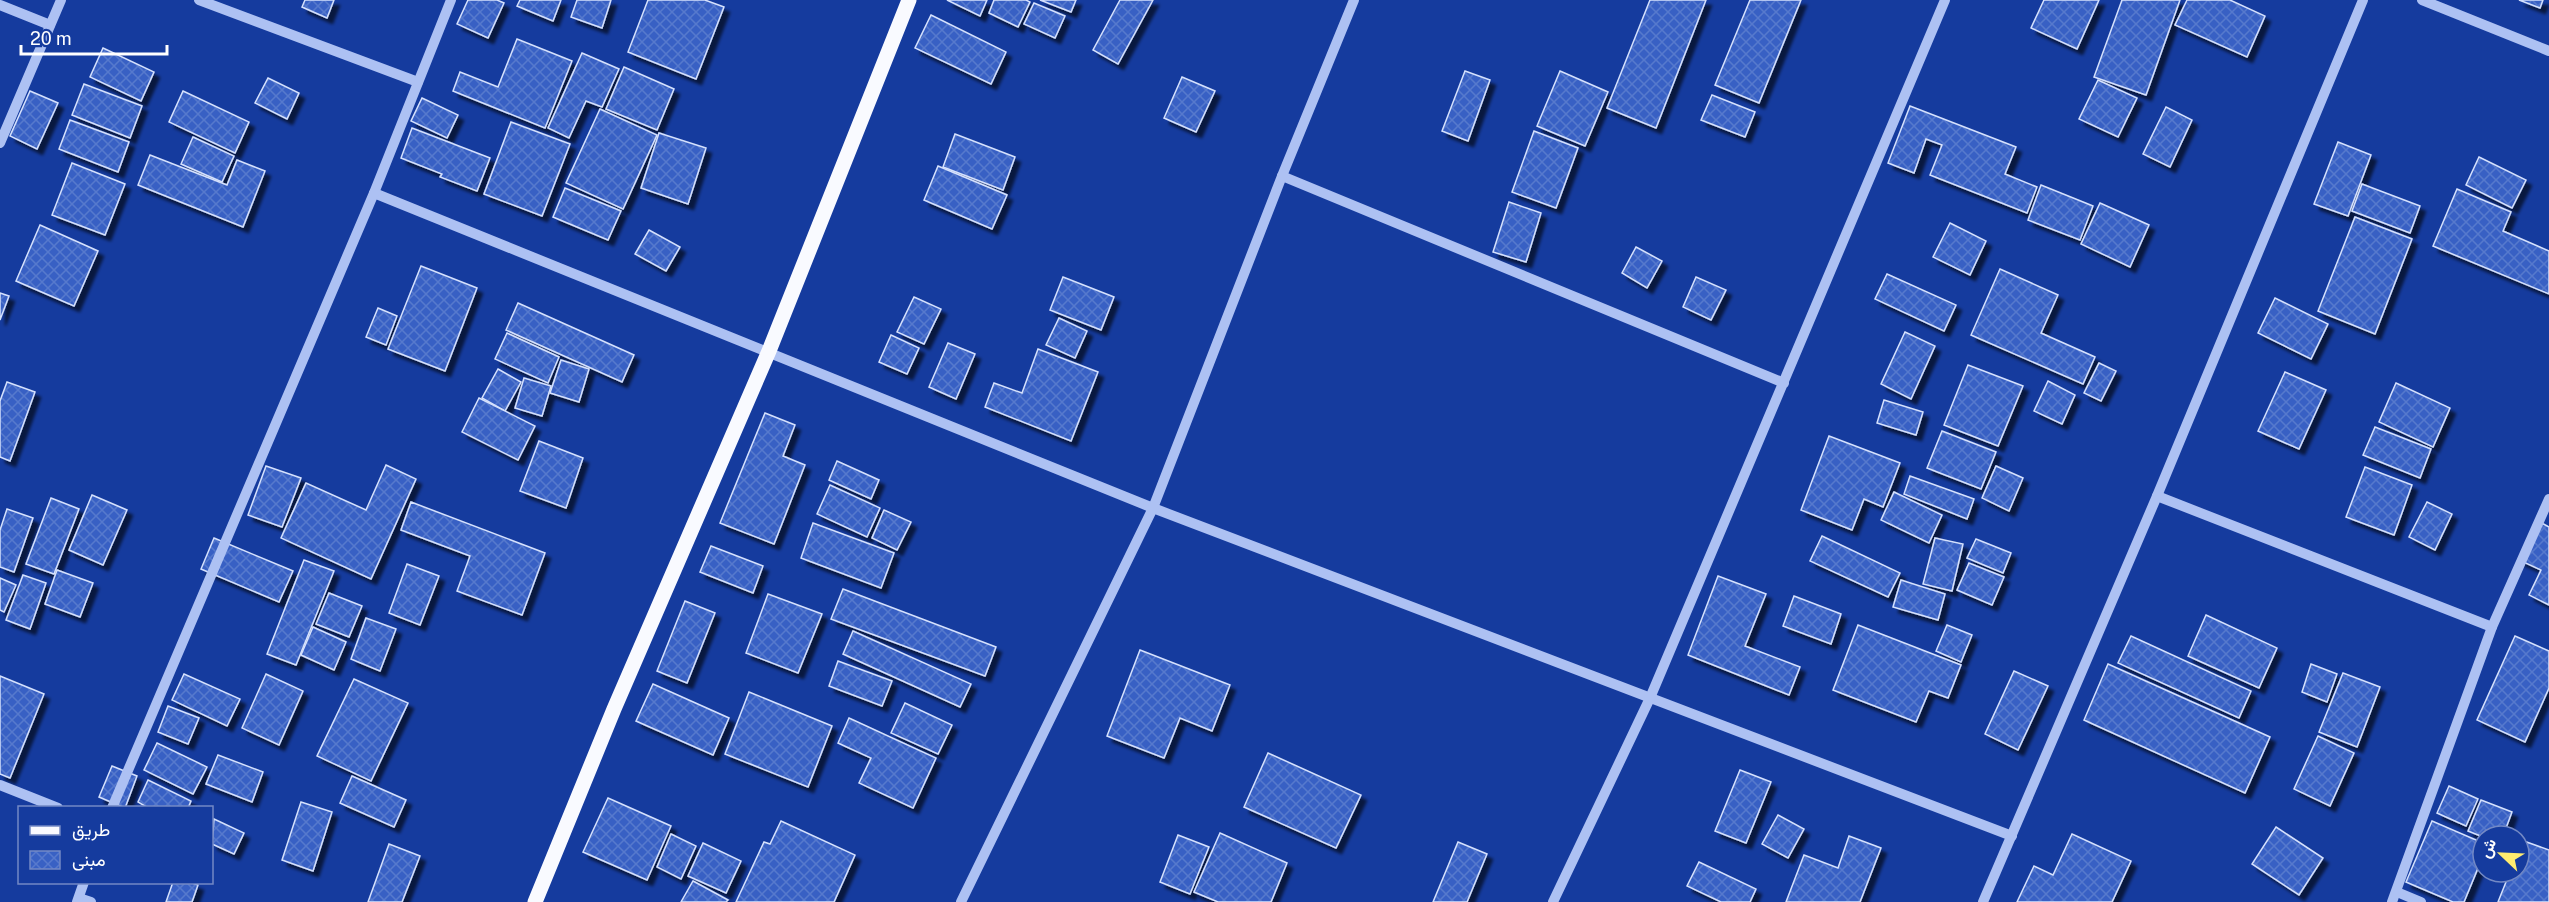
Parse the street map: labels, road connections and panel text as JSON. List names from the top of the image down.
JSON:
{
  "legend": ["طريق", "مبنى"],
  "scale_bar": "20 m",
  "north": "top left"
}
